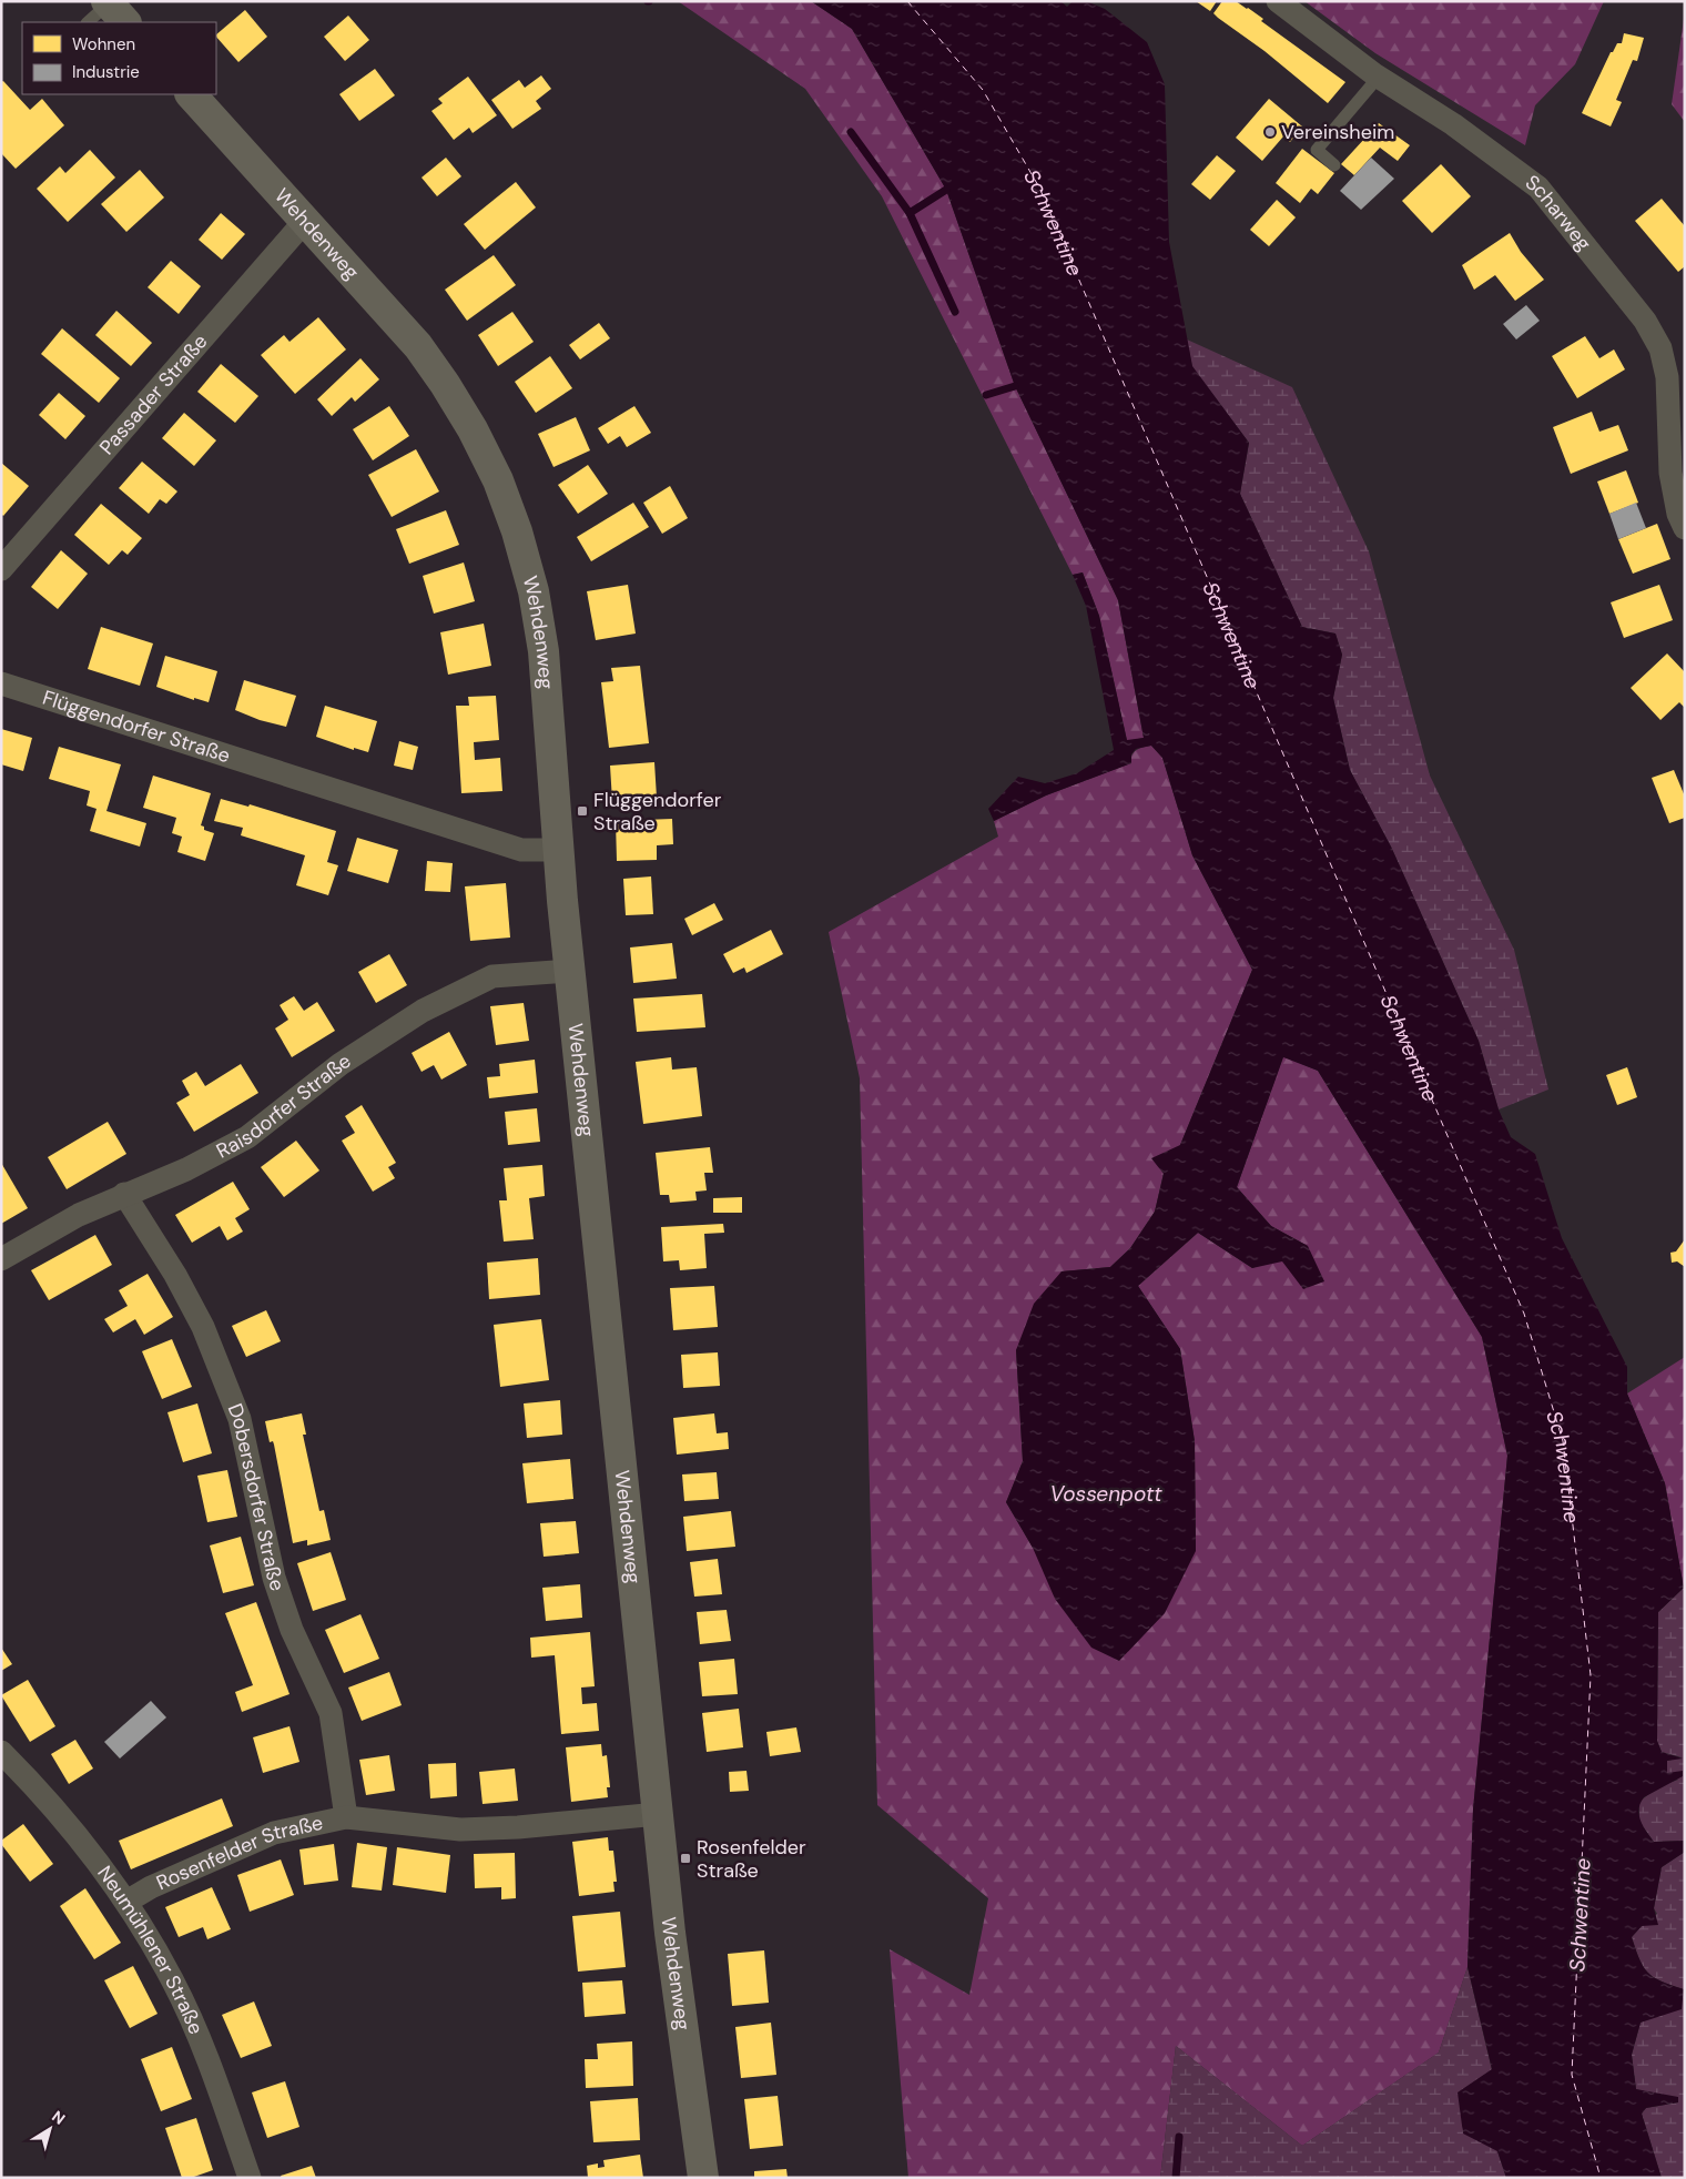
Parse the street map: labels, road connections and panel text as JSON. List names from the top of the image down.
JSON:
{
  "streets": {
    "main road": ["Wehdenweg"],
    "street": [
      "Scharweg",
      "Passader Straße",
      "Flüggendorfer Straße",
      "Raisdorfer Straße",
      "Dobersdorfer Straße",
      "Rosenfelder Straße",
      "Neumühlener Straße"
    ]
  },
  "crossings": [
    ["Wehdenweg", "Passader Straße"],
    ["Wehdenweg", "Flüggendorfer Straße"],
    ["Wehdenweg", "Raisdorfer Straße"],
    ["Wehdenweg", "Rosenfelder Straße"],
    ["Raisdorfer Straße", "Dobersdorfer Straße"],
    ["Dobersdorfer Straße", "Rosenfelder Straße"],
    ["Rosenfelder Straße", "Neumühlener Straße"]
  ],
  "water": ["Schwentine", "Vossenpott"],
  "places": {
    "other": ["Vereinsheim"],
    "transit": ["Flüggendorfer Straße", "Rosenfelder Straße"]
  },
  "legend": ["Wohnen", "Industrie"],
  "north": "top right"
}
